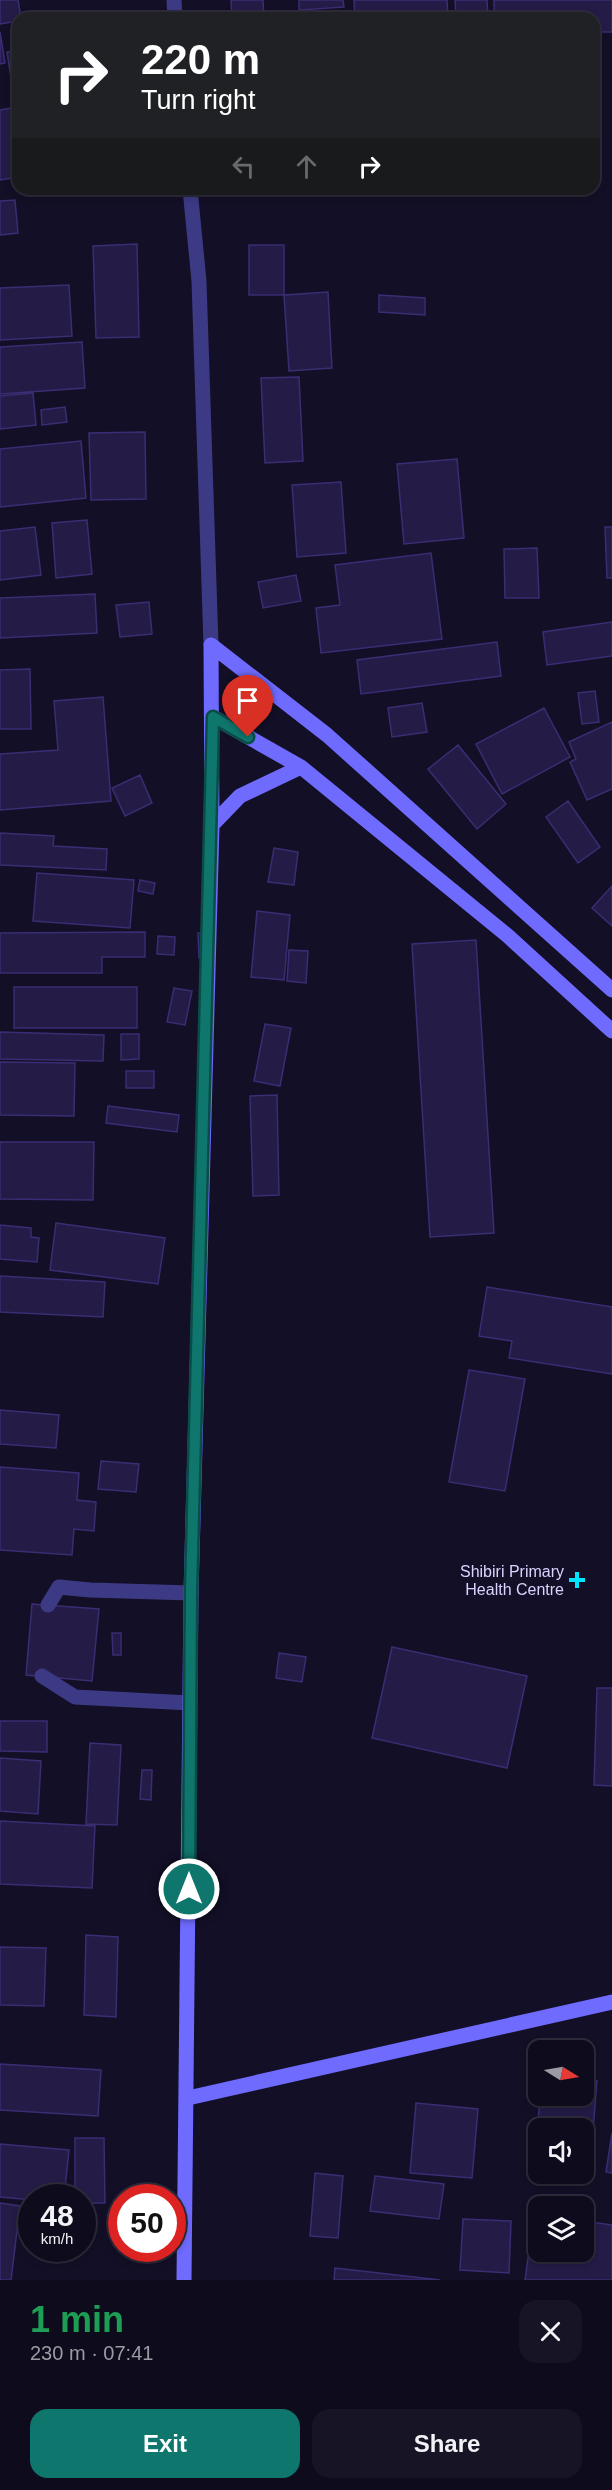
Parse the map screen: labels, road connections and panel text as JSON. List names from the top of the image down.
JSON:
{
  "places": {
    "health": ["Shibiri Primary Health Centre"]
  },
  "north": "right",
  "page": {
    "turn": ["220 m", "Turn right"],
    "speed": "48 km/h",
    "limit": "50",
    "heading": ["1 min", "230 m · 07:41"],
    "buttons": ["Exit", "Share"]
  }
}
